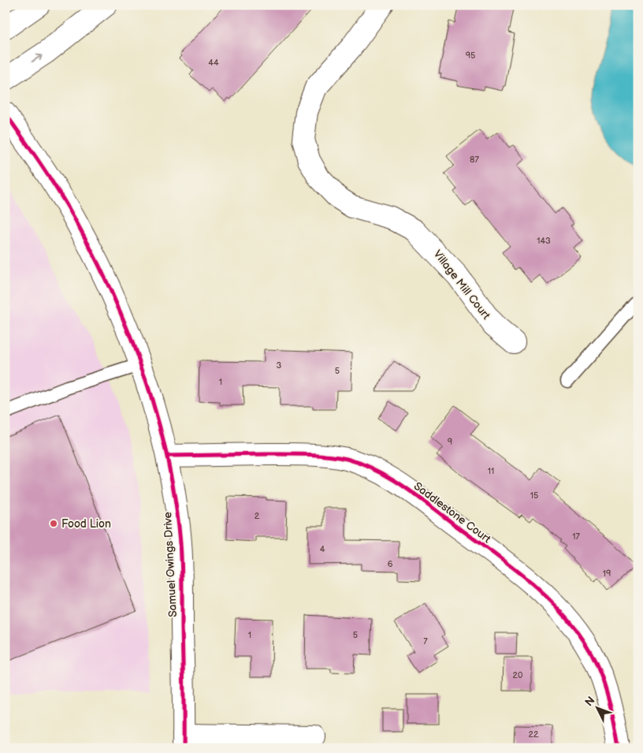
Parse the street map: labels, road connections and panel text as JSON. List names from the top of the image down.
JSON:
{
  "streets": {
    "street": ["Village Mill Court", "Saddlestone Court", "Samuel Owings Drive"]
  },
  "crossings": [
    ["Saddlestone Court", "Samuel Owings Drive"]
  ],
  "places": ["Food Lion"],
  "house_numbers": [
    "95",
    "44",
    "87",
    "143",
    "3",
    "5",
    "1",
    "9",
    "11",
    "15",
    "2",
    "17",
    "4",
    "6",
    "19",
    "1",
    "5",
    "7",
    "20",
    "22"
  ],
  "north": "top left"
}
